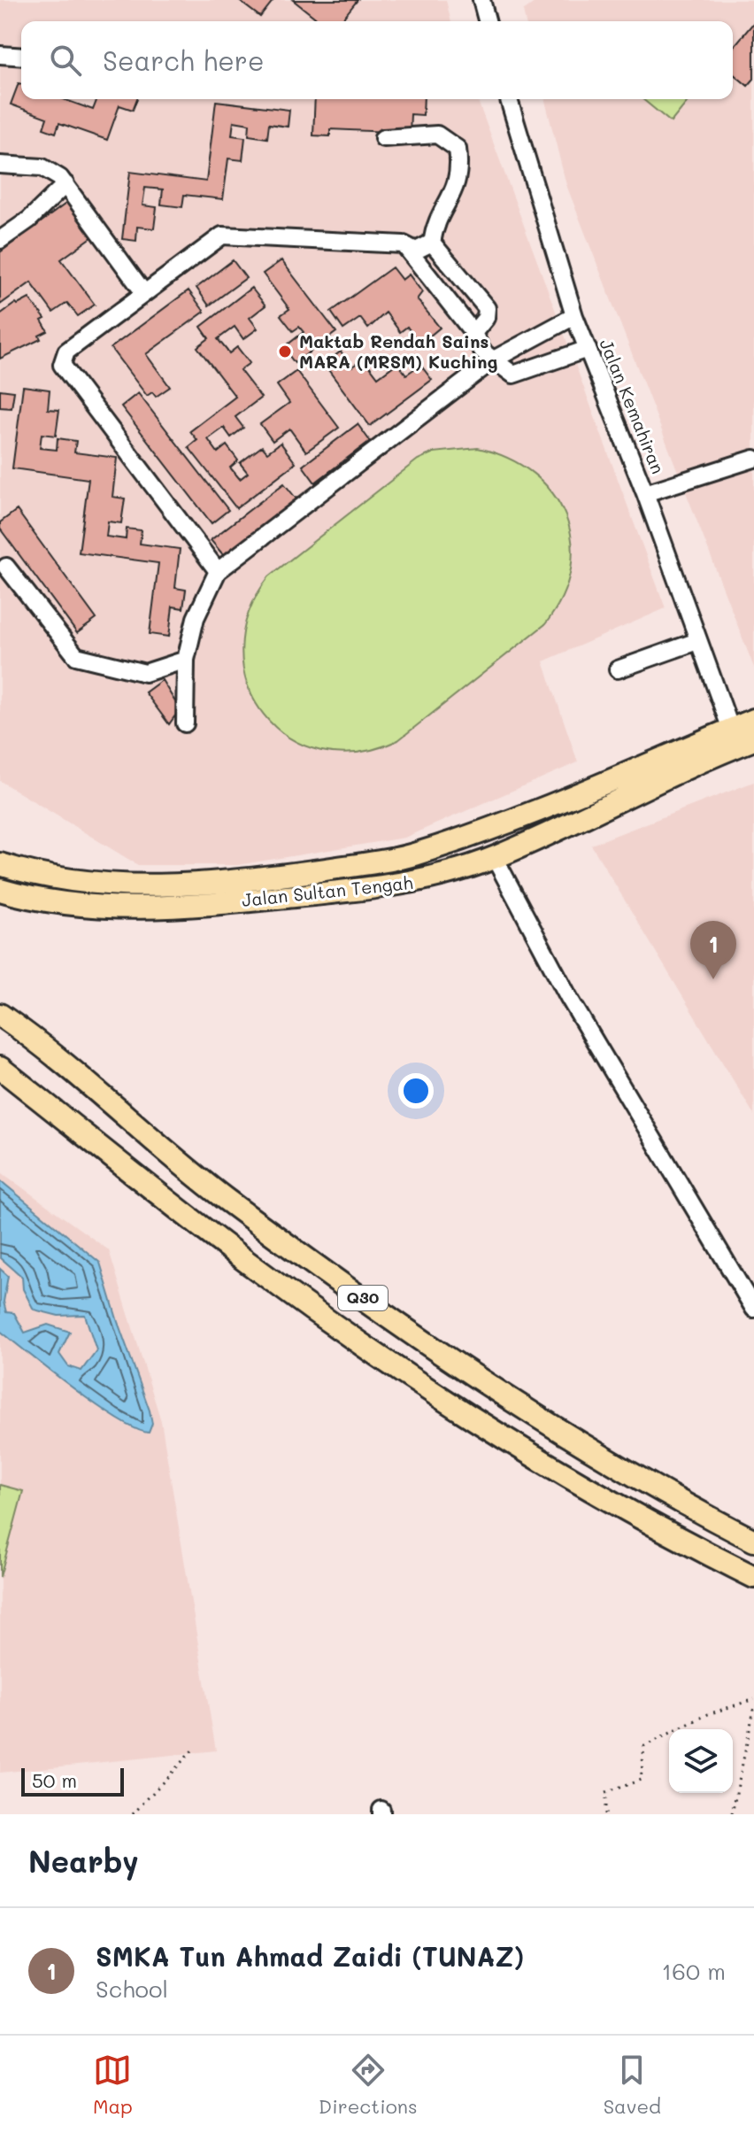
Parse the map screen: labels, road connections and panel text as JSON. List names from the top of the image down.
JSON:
{
  "streets": {
    "main road": ["Jalan Sultan Tengah", "Q30"],
    "street": ["Jalan Kemahiran"]
  },
  "crossings": [
    ["Jalan Kemahiran", "Jalan Sultan Tengah"]
  ],
  "places": ["Maktab Rendah Sains MARA (MRSM) Kuching"],
  "scale_bar": "50 m",
  "page": {
    "search": "Search here",
    "pins": "1",
    "scale": "50 m",
    "heading": "Nearby",
    "list": [
      {
        "mark": "1",
        "name": "SMKA Tun Ahmad Zaidi (TUNAZ)",
        "note": "School",
        "value": "160 m"
      }
    ],
    "nav": ["Map", "Directions", "Saved"]
  }
}
